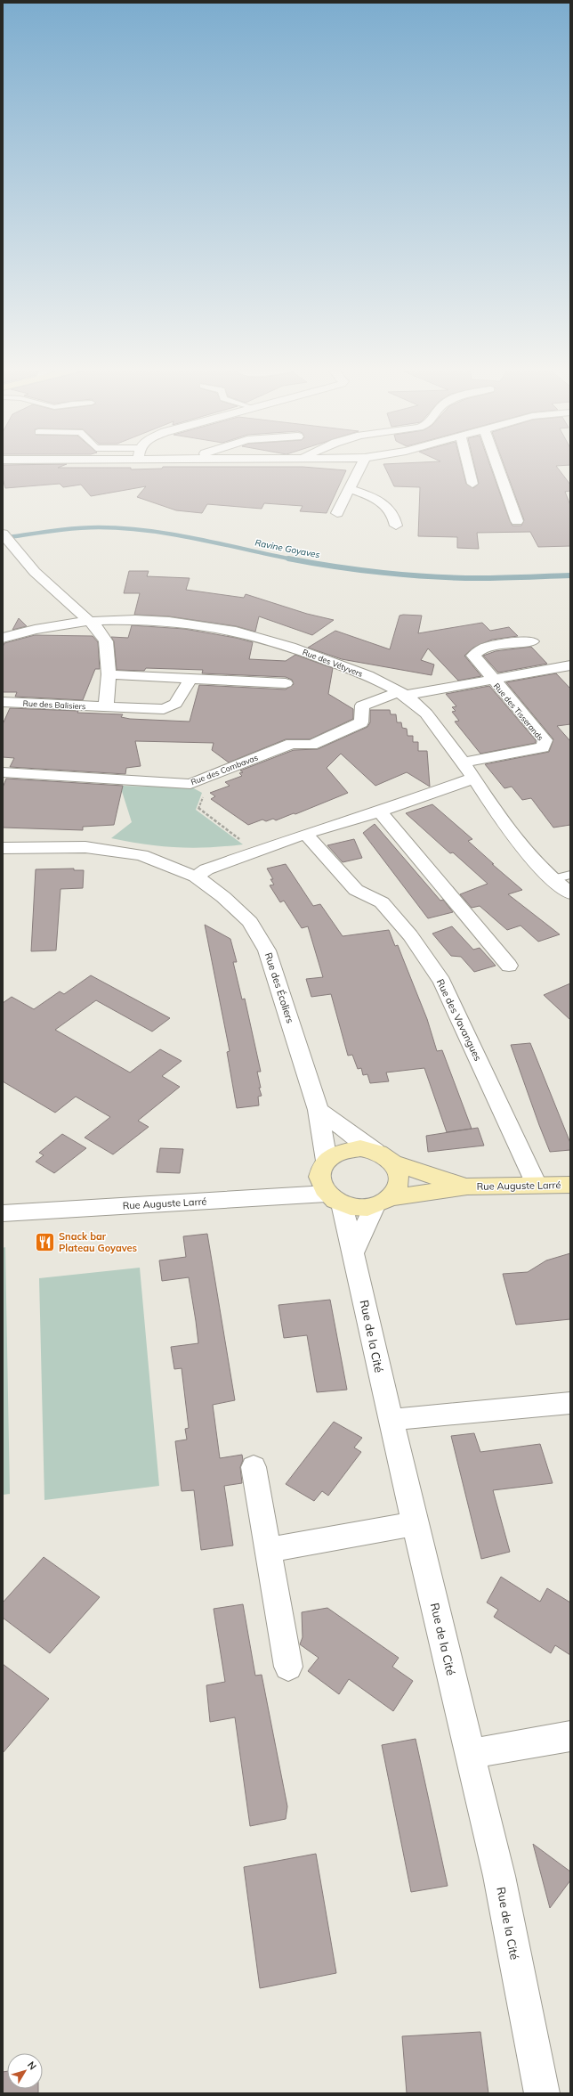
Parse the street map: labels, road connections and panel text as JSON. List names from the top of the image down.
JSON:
{
  "streets": {
    "street": [
      "Rue des Vétyvers",
      "Rue des Balisiers",
      "Rue des Tisserands",
      "Rue des Combavas",
      "Rue des Écoliers",
      "Rue des Vavangues",
      "Rue Auguste Larré",
      "Rue de la Cité"
    ]
  },
  "crossings": [
    ["Rue des Vétyvers", "Rue des Tisserands"],
    ["Rue des Vétyvers", "Rue des Combavas"],
    ["Rue des Tisserands", "Rue des Combavas"],
    ["Rue des Écoliers", "Rue Auguste Larré"],
    ["Rue des Écoliers", "Rue de la Cité"],
    ["Rue des Vavangues", "Rue Auguste Larré"],
    ["Rue Auguste Larré", "Rue de la Cité"]
  ],
  "water": ["Ravine Goyaves"],
  "places": {
    "restaurant": ["Snack bar Plateau Goyaves"]
  },
  "north": "top right"
}
